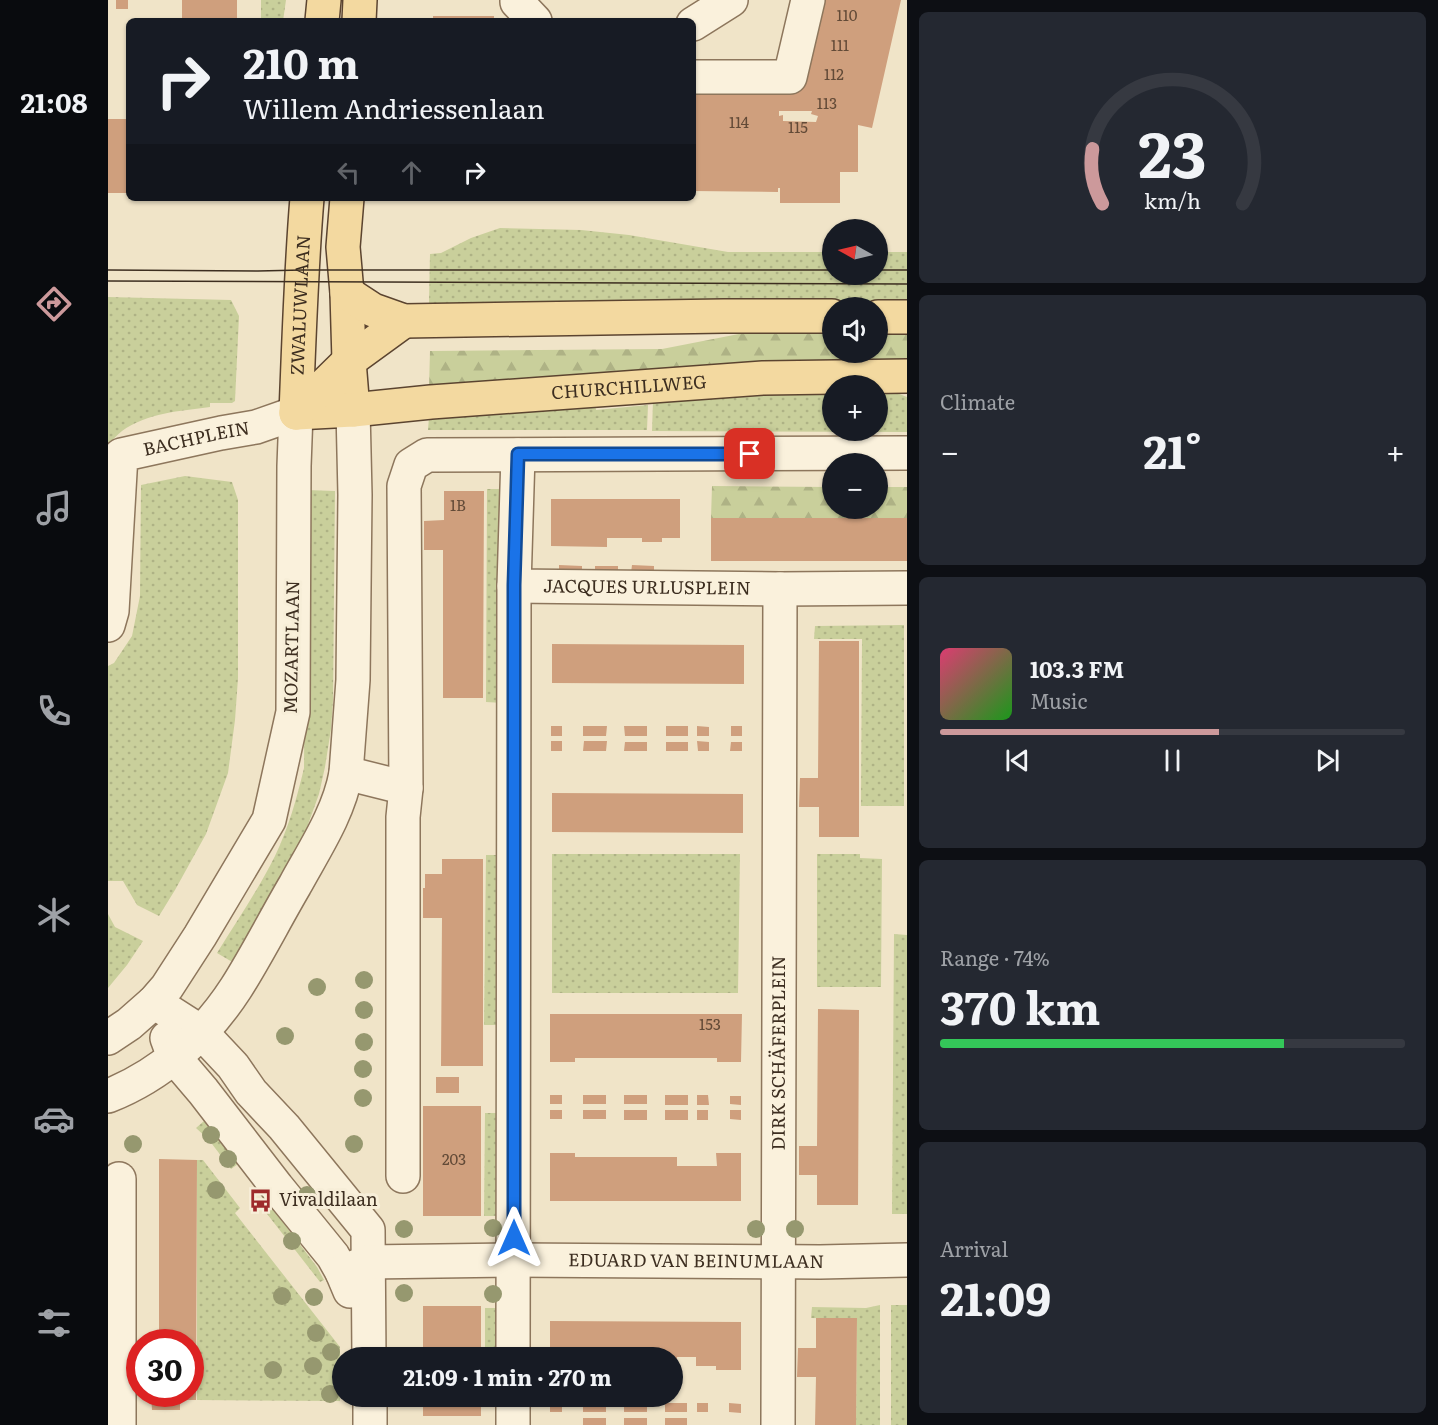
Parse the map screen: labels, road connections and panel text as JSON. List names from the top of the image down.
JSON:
{
  "streets": {
    "main road": ["ZWALUWLAAN", "CHURCHILLWEG"],
    "street": [
      "BACHPLEIN",
      "JACQUES URLUSPLEIN",
      "MOZARTLAAN",
      "DIRK SCHÄFERPLEIN",
      "EDUARD VAN BEINUMLAAN"
    ]
  },
  "crossings": [
    ["ZWALUWLAAN", "CHURCHILLWEG"],
    ["ZWALUWLAAN", "BACHPLEIN"],
    ["ZWALUWLAAN", "MOZARTLAAN"],
    ["CHURCHILLWEG", "BACHPLEIN"],
    ["CHURCHILLWEG", "MOZARTLAAN"],
    ["BACHPLEIN", "MOZARTLAAN"],
    ["JACQUES URLUSPLEIN", "DIRK SCHÄFERPLEIN"],
    ["DIRK SCHÄFERPLEIN", "EDUARD VAN BEINUMLAAN"]
  ],
  "places": {
    "bus stop": ["Vivaldilaan"]
  },
  "house_numbers": [
    "110",
    "111",
    "112",
    "113",
    "114",
    "115",
    "1B",
    "153",
    "203"
  ],
  "north": "left",
  "page": {
    "tabs": "21:08",
    "turn": ["210 m", "Willem Andriessenlaan"],
    "map_buttons": ["+", "−"],
    "tile": [
      "Climate",
      ["Range · 74%", "370 km"],
      ["Arrival", "21:09"]
    ],
    "heat": ["−", "21°", "+"],
    "song": ["103.3 FM", "Music"],
    "limit": "30",
    "trip": "21:09 · 1 min · 270 m",
    "gauge": ["23", "km/h"]
  }
}
